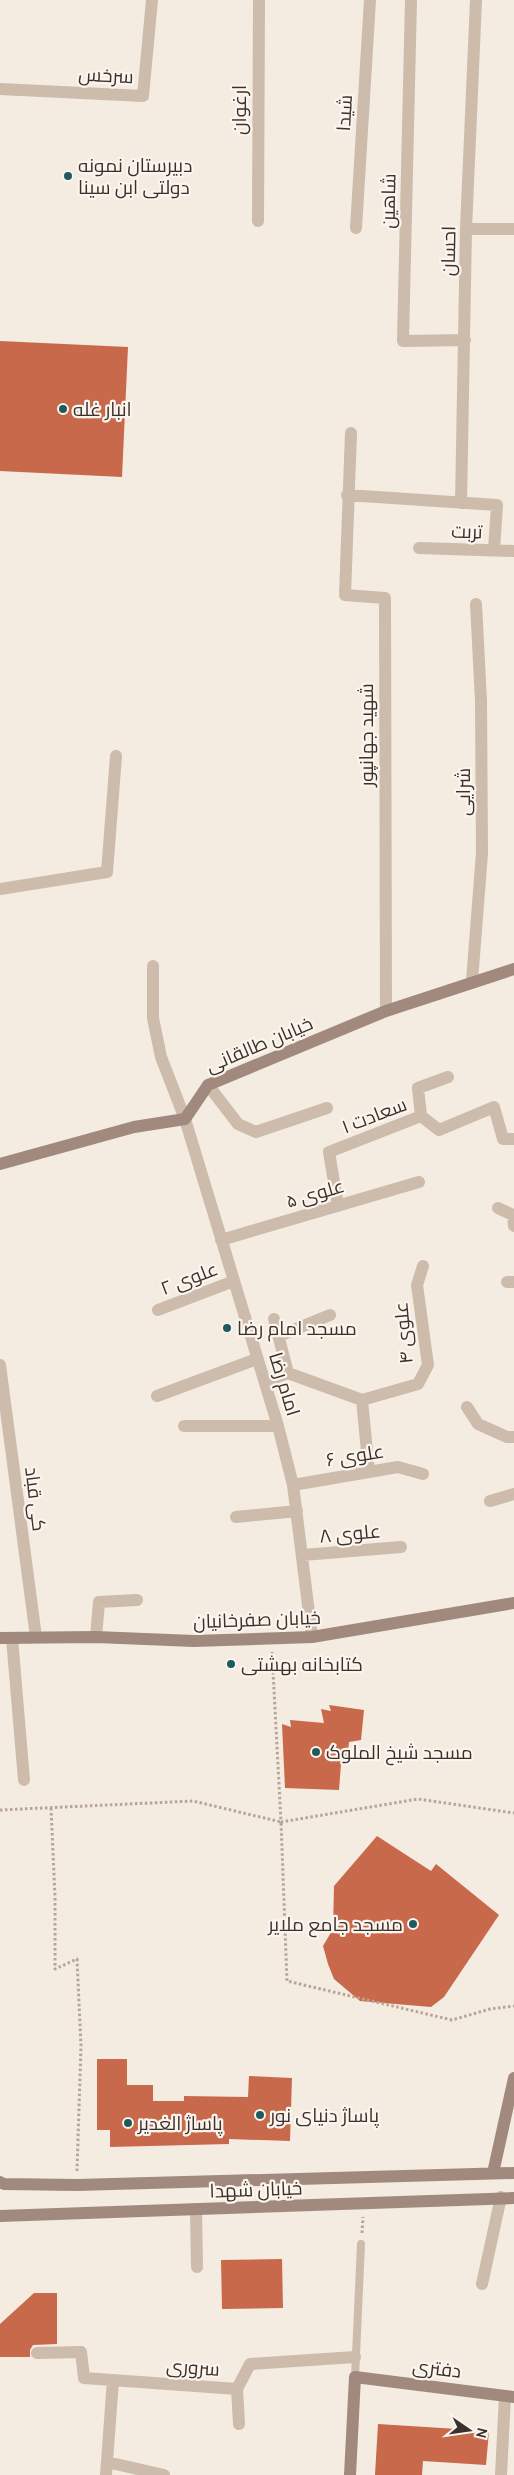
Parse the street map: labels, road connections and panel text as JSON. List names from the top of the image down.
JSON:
{
  "streets": {
    "main road": [
      "خیابان طالقانی",
      "خیابان صفرخانیان",
      "خیابان شهدا",
      "دفتری"
    ],
    "street": [
      "سرخس",
      "ارغوان",
      "شیدا",
      "شاهین",
      "احسان",
      "تربت",
      "شهید جهانپور",
      "شرایی",
      "سعادت ۱",
      "علوی ۵",
      "علوی ۲",
      "علوی ۴",
      "امام رضا",
      "علوی ۶",
      "کی قباد",
      "علوی ۸",
      "سروری"
    ]
  },
  "crossings": [
    ["شاهین", "احسان"],
    ["شهید جهانپور", "خیابان طالقانی"],
    ["شرایی", "خیابان طالقانی"],
    ["خیابان طالقانی", "امام رضا"],
    ["سعادت ۱", "علوی ۵"],
    ["علوی ۵", "امام رضا"],
    ["علوی ۲", "امام رضا"],
    ["امام رضا", "علوی ۶"],
    ["امام رضا", "علوی ۸"],
    ["امام رضا", "خیابان صفرخانیان"],
    ["کی قباد", "خیابان صفرخانیان"]
  ],
  "places": [
    "دبیرستان نمونه دولتی ابن سینا",
    "انبار غله",
    "مسجد امام رضا",
    "کتابخانه بهشتی",
    "مسجد شیخ الملوک",
    "مسجد جامع ملایر",
    "پاساژ دنیای نور",
    "پاساژ الغدیر"
  ],
  "north": "right"
}
